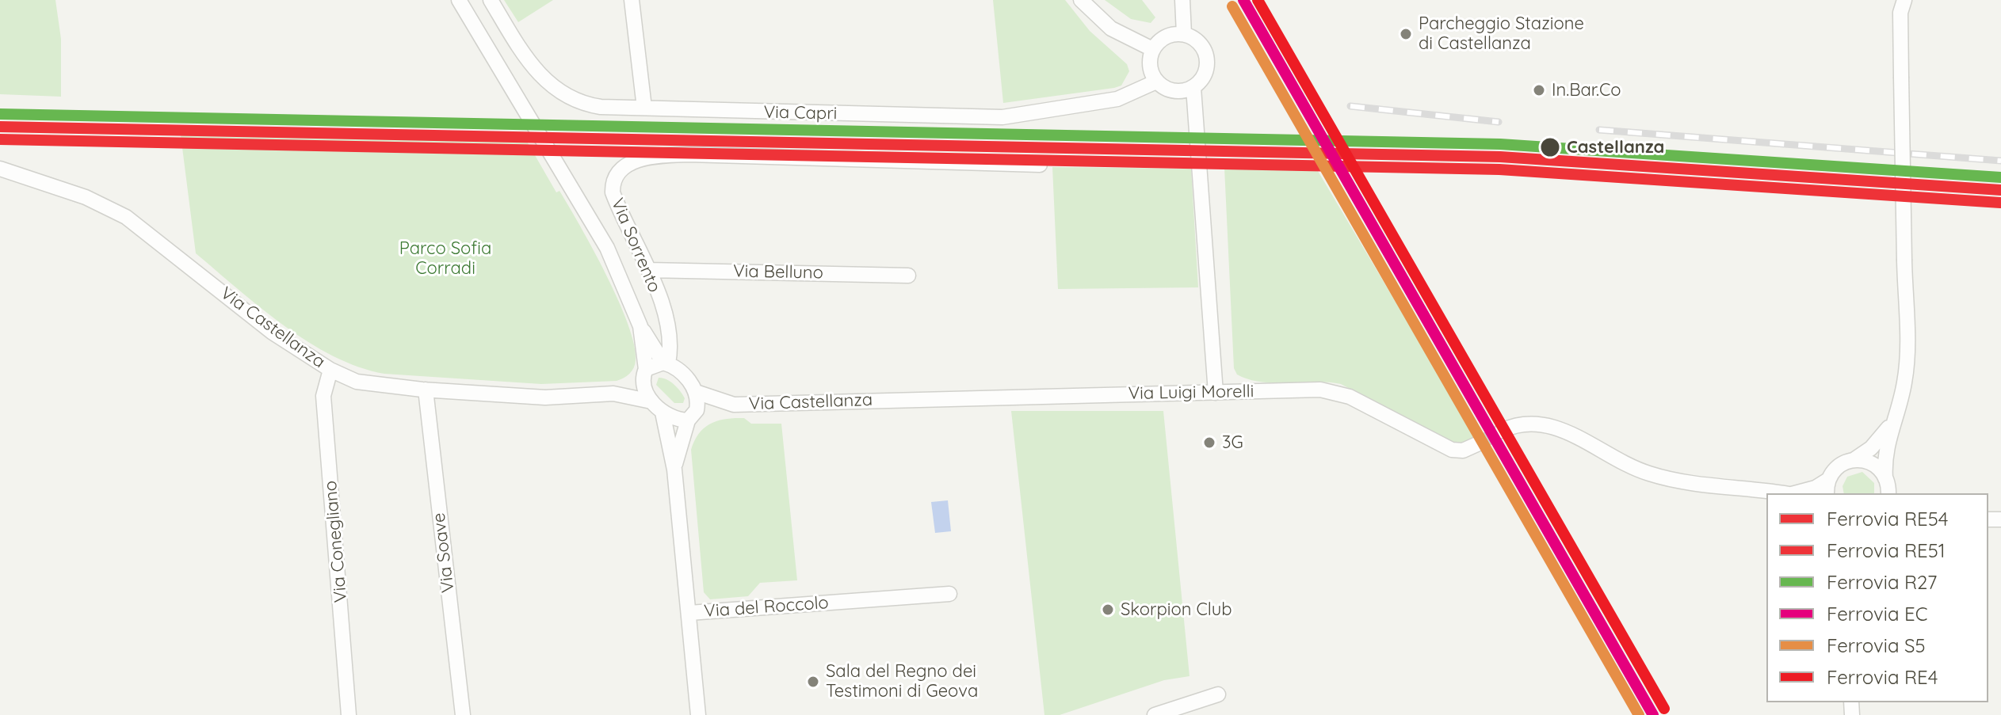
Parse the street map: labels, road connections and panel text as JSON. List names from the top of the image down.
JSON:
{
  "streets": {
    "street": [
      "Via Capri",
      "Via Sorrento",
      "Via Belluno",
      "Via Castellanza",
      "Via Luigi Morelli",
      "Via Conegliano",
      "Via Soave",
      "Via del Roccolo"
    ]
  },
  "crossings": [
    ["Via Sorrento", "Via Belluno"],
    ["Via Sorrento", "Via Castellanza"],
    ["Via Sorrento", "Via del Roccolo"],
    ["Via Castellanza", "Via Luigi Morelli"],
    ["Via Castellanza", "Via Conegliano"],
    ["Via Castellanza", "Via Soave"],
    ["Via Castellanza", "Via del Roccolo"]
  ],
  "parks": ["Parco Sofia Corradi"],
  "places": [
    "Parcheggio Stazione di Castellanza",
    "In.Bar.Co",
    "Castellanza",
    "3G",
    "Skorpion Club",
    "Sala del Regno dei Testimoni di Geova"
  ],
  "lines": [
    "rail line EC",
    "rail line RE4",
    "rail line S5",
    "rail line R27",
    "rail line RE54",
    "rail line RE51"
  ],
  "legend": [
    "Ferrovia RE54",
    "Ferrovia RE51",
    "Ferrovia R27",
    "Ferrovia EC",
    "Ferrovia S5",
    "Ferrovia RE4"
  ]
}
